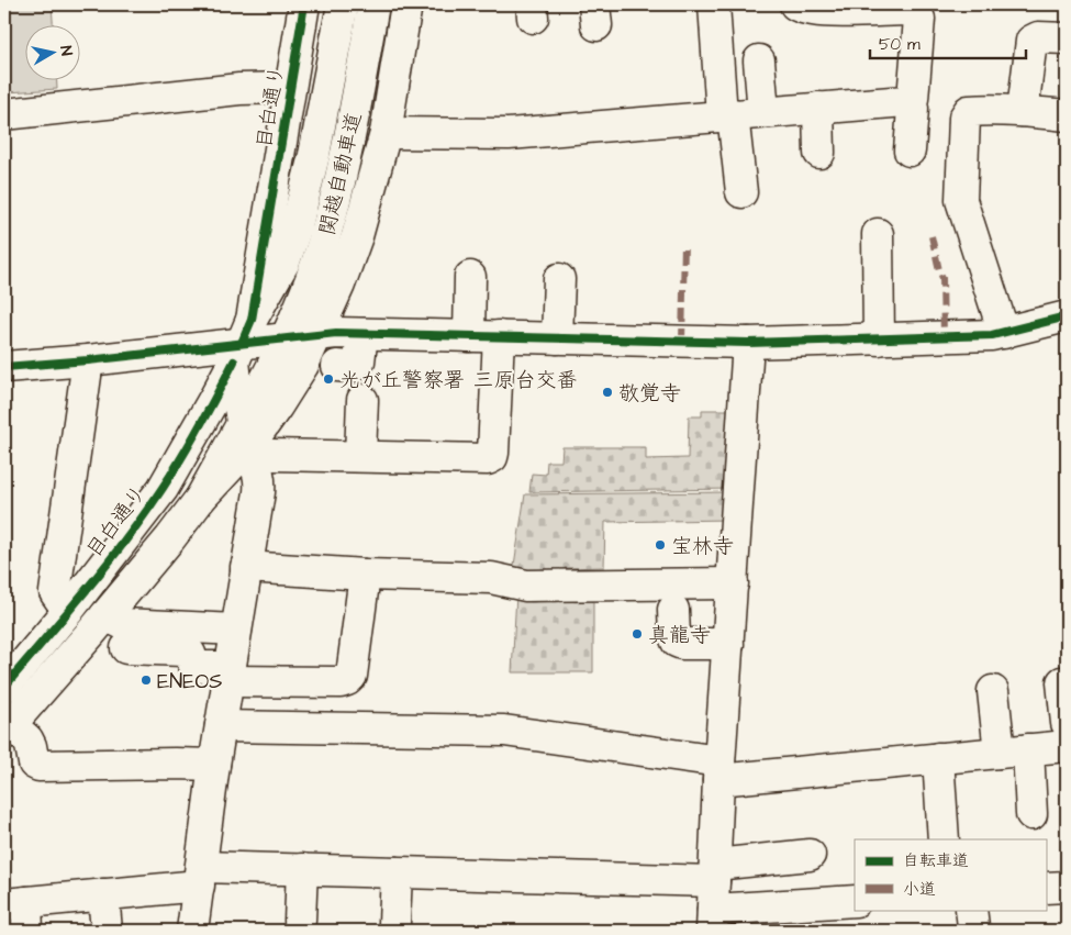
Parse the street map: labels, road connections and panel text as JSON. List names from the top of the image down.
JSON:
{
  "streets": {
    "main road": ["目白通り", "関越自動車道"]
  },
  "crossings": [
    ["目白通り", "関越自動車道"]
  ],
  "places": [
    "光が丘警察署 三原台交番",
    "敬覚寺",
    "宝林寺",
    "真龍寺",
    "ENEOS"
  ],
  "legend": ["自転車道", "小道"],
  "scale_bar": "50 m",
  "north": "right"
}
